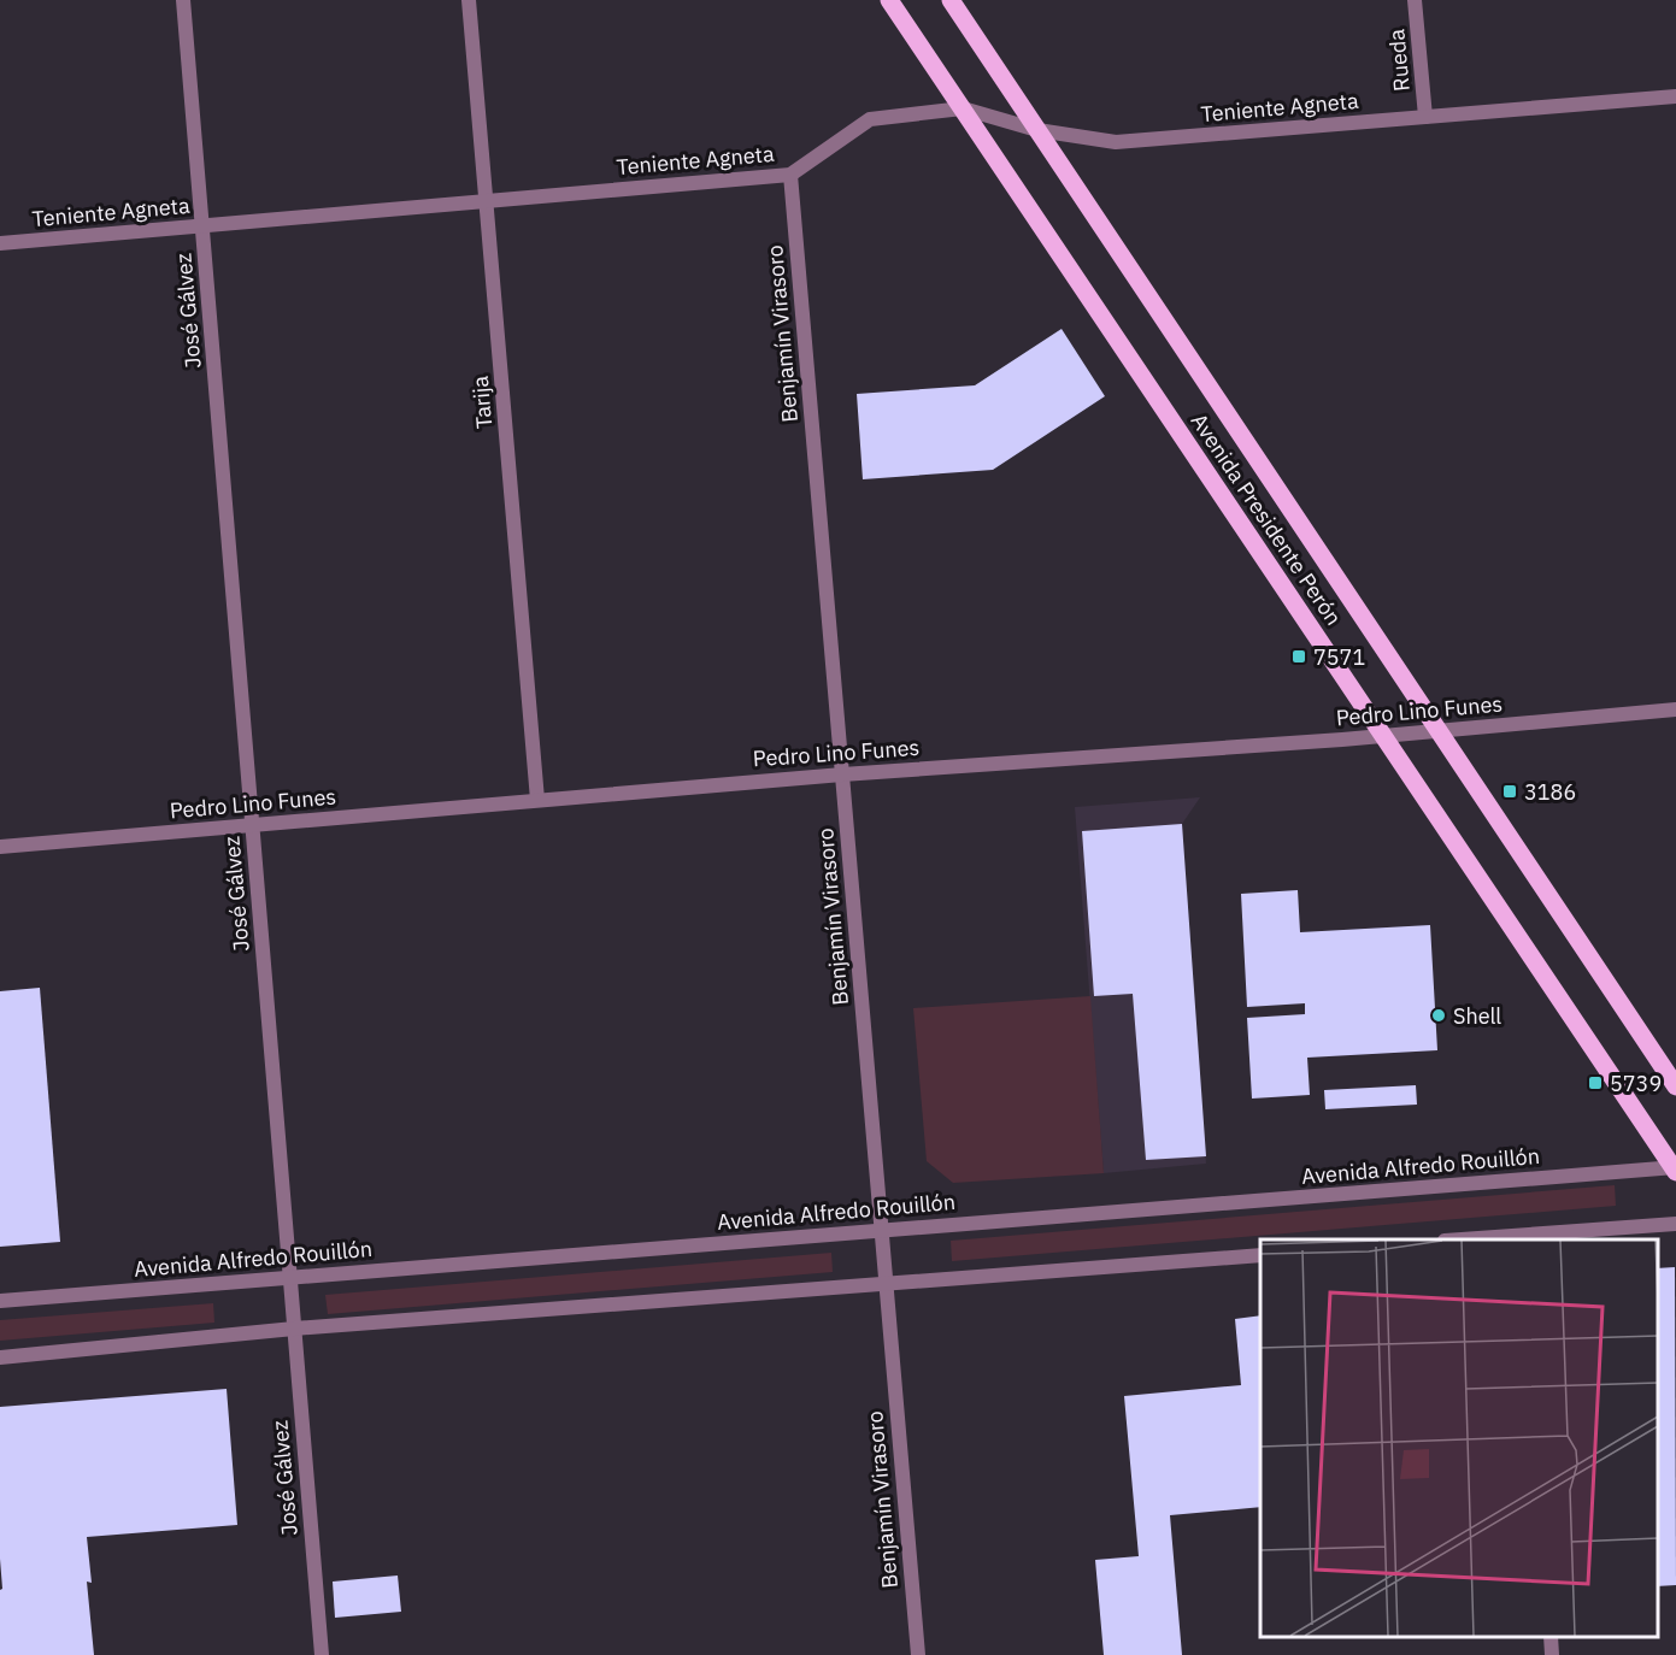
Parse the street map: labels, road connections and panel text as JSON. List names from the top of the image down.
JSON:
{
  "streets": {
    "main road": ["Avenida Presidente Perón"],
    "street": [
      "Rueda",
      "Teniente Agneta",
      "José Gálvez",
      "Benjamín Virasoro",
      "Tarija",
      "Pedro Lino Funes",
      "Avenida Alfredo Rouillón"
    ]
  },
  "crossings": [
    ["Rueda", "Teniente Agneta"],
    ["Teniente Agneta", "José Gálvez"],
    ["Teniente Agneta", "Benjamín Virasoro"],
    ["Teniente Agneta", "Tarija"],
    ["Teniente Agneta", "Avenida Presidente Perón"],
    ["José Gálvez", "Pedro Lino Funes"],
    ["José Gálvez", "Avenida Alfredo Rouillón"],
    ["Benjamín Virasoro", "Pedro Lino Funes"],
    ["Benjamín Virasoro", "Avenida Alfredo Rouillón"],
    ["Tarija", "Pedro Lino Funes"],
    ["Avenida Presidente Perón", "Pedro Lino Funes"],
    ["Avenida Presidente Perón", "Avenida Alfredo Rouillón"]
  ],
  "places": {
    "transit": ["7571", "3186", "5739"],
    "other": ["Shell"]
  }
}
